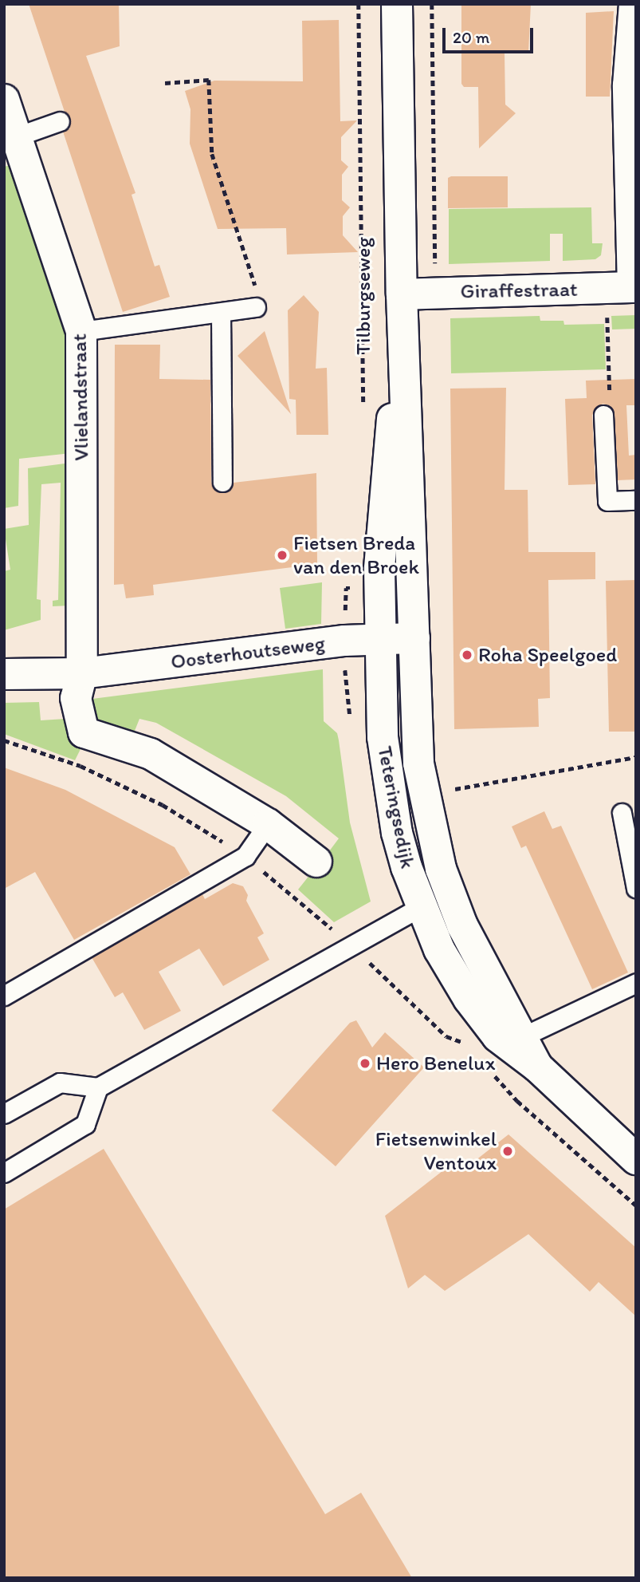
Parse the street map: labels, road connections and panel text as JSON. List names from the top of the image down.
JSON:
{
  "streets": {
    "main road": [
      "Giraffestraat",
      "Tilburgseweg",
      "Vlielandstraat",
      "Oosterhoutseweg",
      "Teteringsedijk"
    ]
  },
  "crossings": [
    ["Giraffestraat", "Tilburgseweg"],
    ["Tilburgseweg", "Oosterhoutseweg"],
    ["Tilburgseweg", "Teteringsedijk"],
    ["Vlielandstraat", "Oosterhoutseweg"],
    ["Oosterhoutseweg", "Teteringsedijk"]
  ],
  "places": [
    "Fietsen Breda van den Broek",
    "Roha Speelgoed",
    "Hero Benelux",
    "Fietsenwinkel Ventoux"
  ],
  "scale_bar": "20 m"
}
